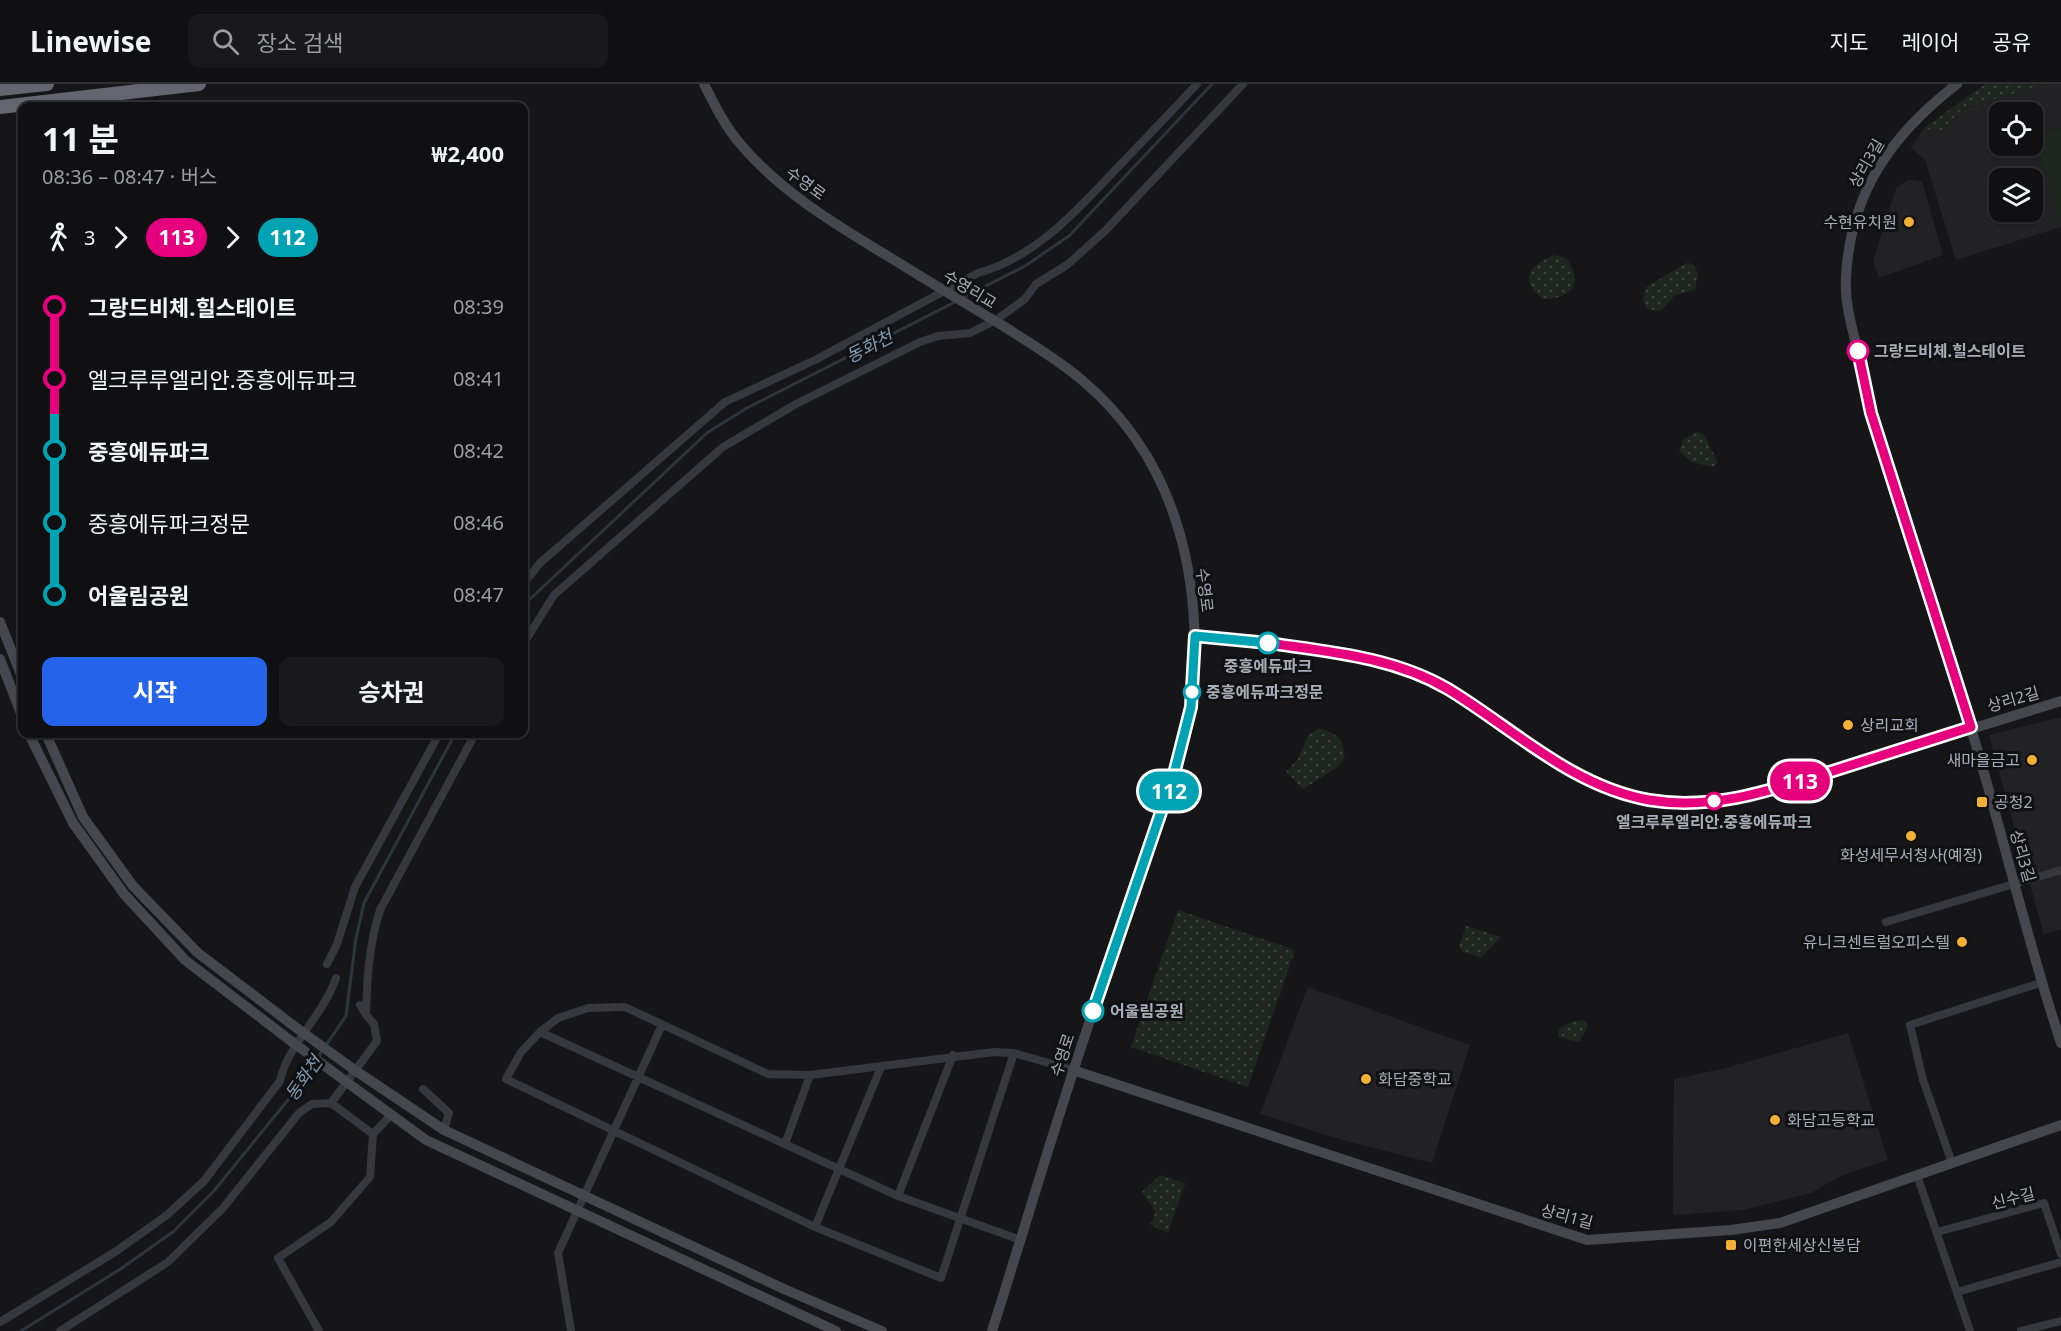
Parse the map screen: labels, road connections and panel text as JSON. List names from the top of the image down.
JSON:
{
  "streets": {
    "street": [
      "상리3길",
      "수영로",
      "수영리교",
      "상리2길",
      "신수길",
      "상리1길"
    ]
  },
  "crossings": [
    ["상리3길", "상리2길"],
    ["수영로", "수영리교"],
    ["수영로", "상리2길"],
    ["수영로", "상리1길"]
  ],
  "water": ["동화천"],
  "places": {
    "other": [
      "수현유치원",
      "그랑드비체.힐스테이트",
      "중흥에듀파크",
      "중흥에듀파크정문",
      "상리교회",
      "새마을금고",
      "엘크루루엘리안.중흥에듀파크",
      "화성세무서청사(예정)",
      "유니크센트럴오피스텔",
      "어울림공원",
      "화담중학교",
      "화담고등학교"
    ],
    "transit": ["공청2", "이편한세상신봉담"]
  },
  "lines": ["bus line 113", "bus line 112"],
  "page": {
    "header": "Linewise",
    "search": "장소 검색",
    "nav": ["지도", "레이어", "공유"],
    "on_map": ["113", "112"],
    "heading": ["11 분", "08:36 – 08:47 · 버스", "₩2,400"],
    "legs": ["3", "113", "112"],
    "list": [
      {
        "name": "그랑드비체.힐스테이트",
        "value": "08:39"
      },
      {
        "name": "엘크루루엘리안.중흥에듀파크",
        "value": "08:41"
      },
      {
        "name": "중흥에듀파크",
        "value": "08:42"
      },
      {
        "name": "중흥에듀파크정문",
        "value": "08:46"
      },
      {
        "name": "어울림공원",
        "value": "08:47"
      }
    ],
    "buttons": ["시작", "승차권"]
  }
}
